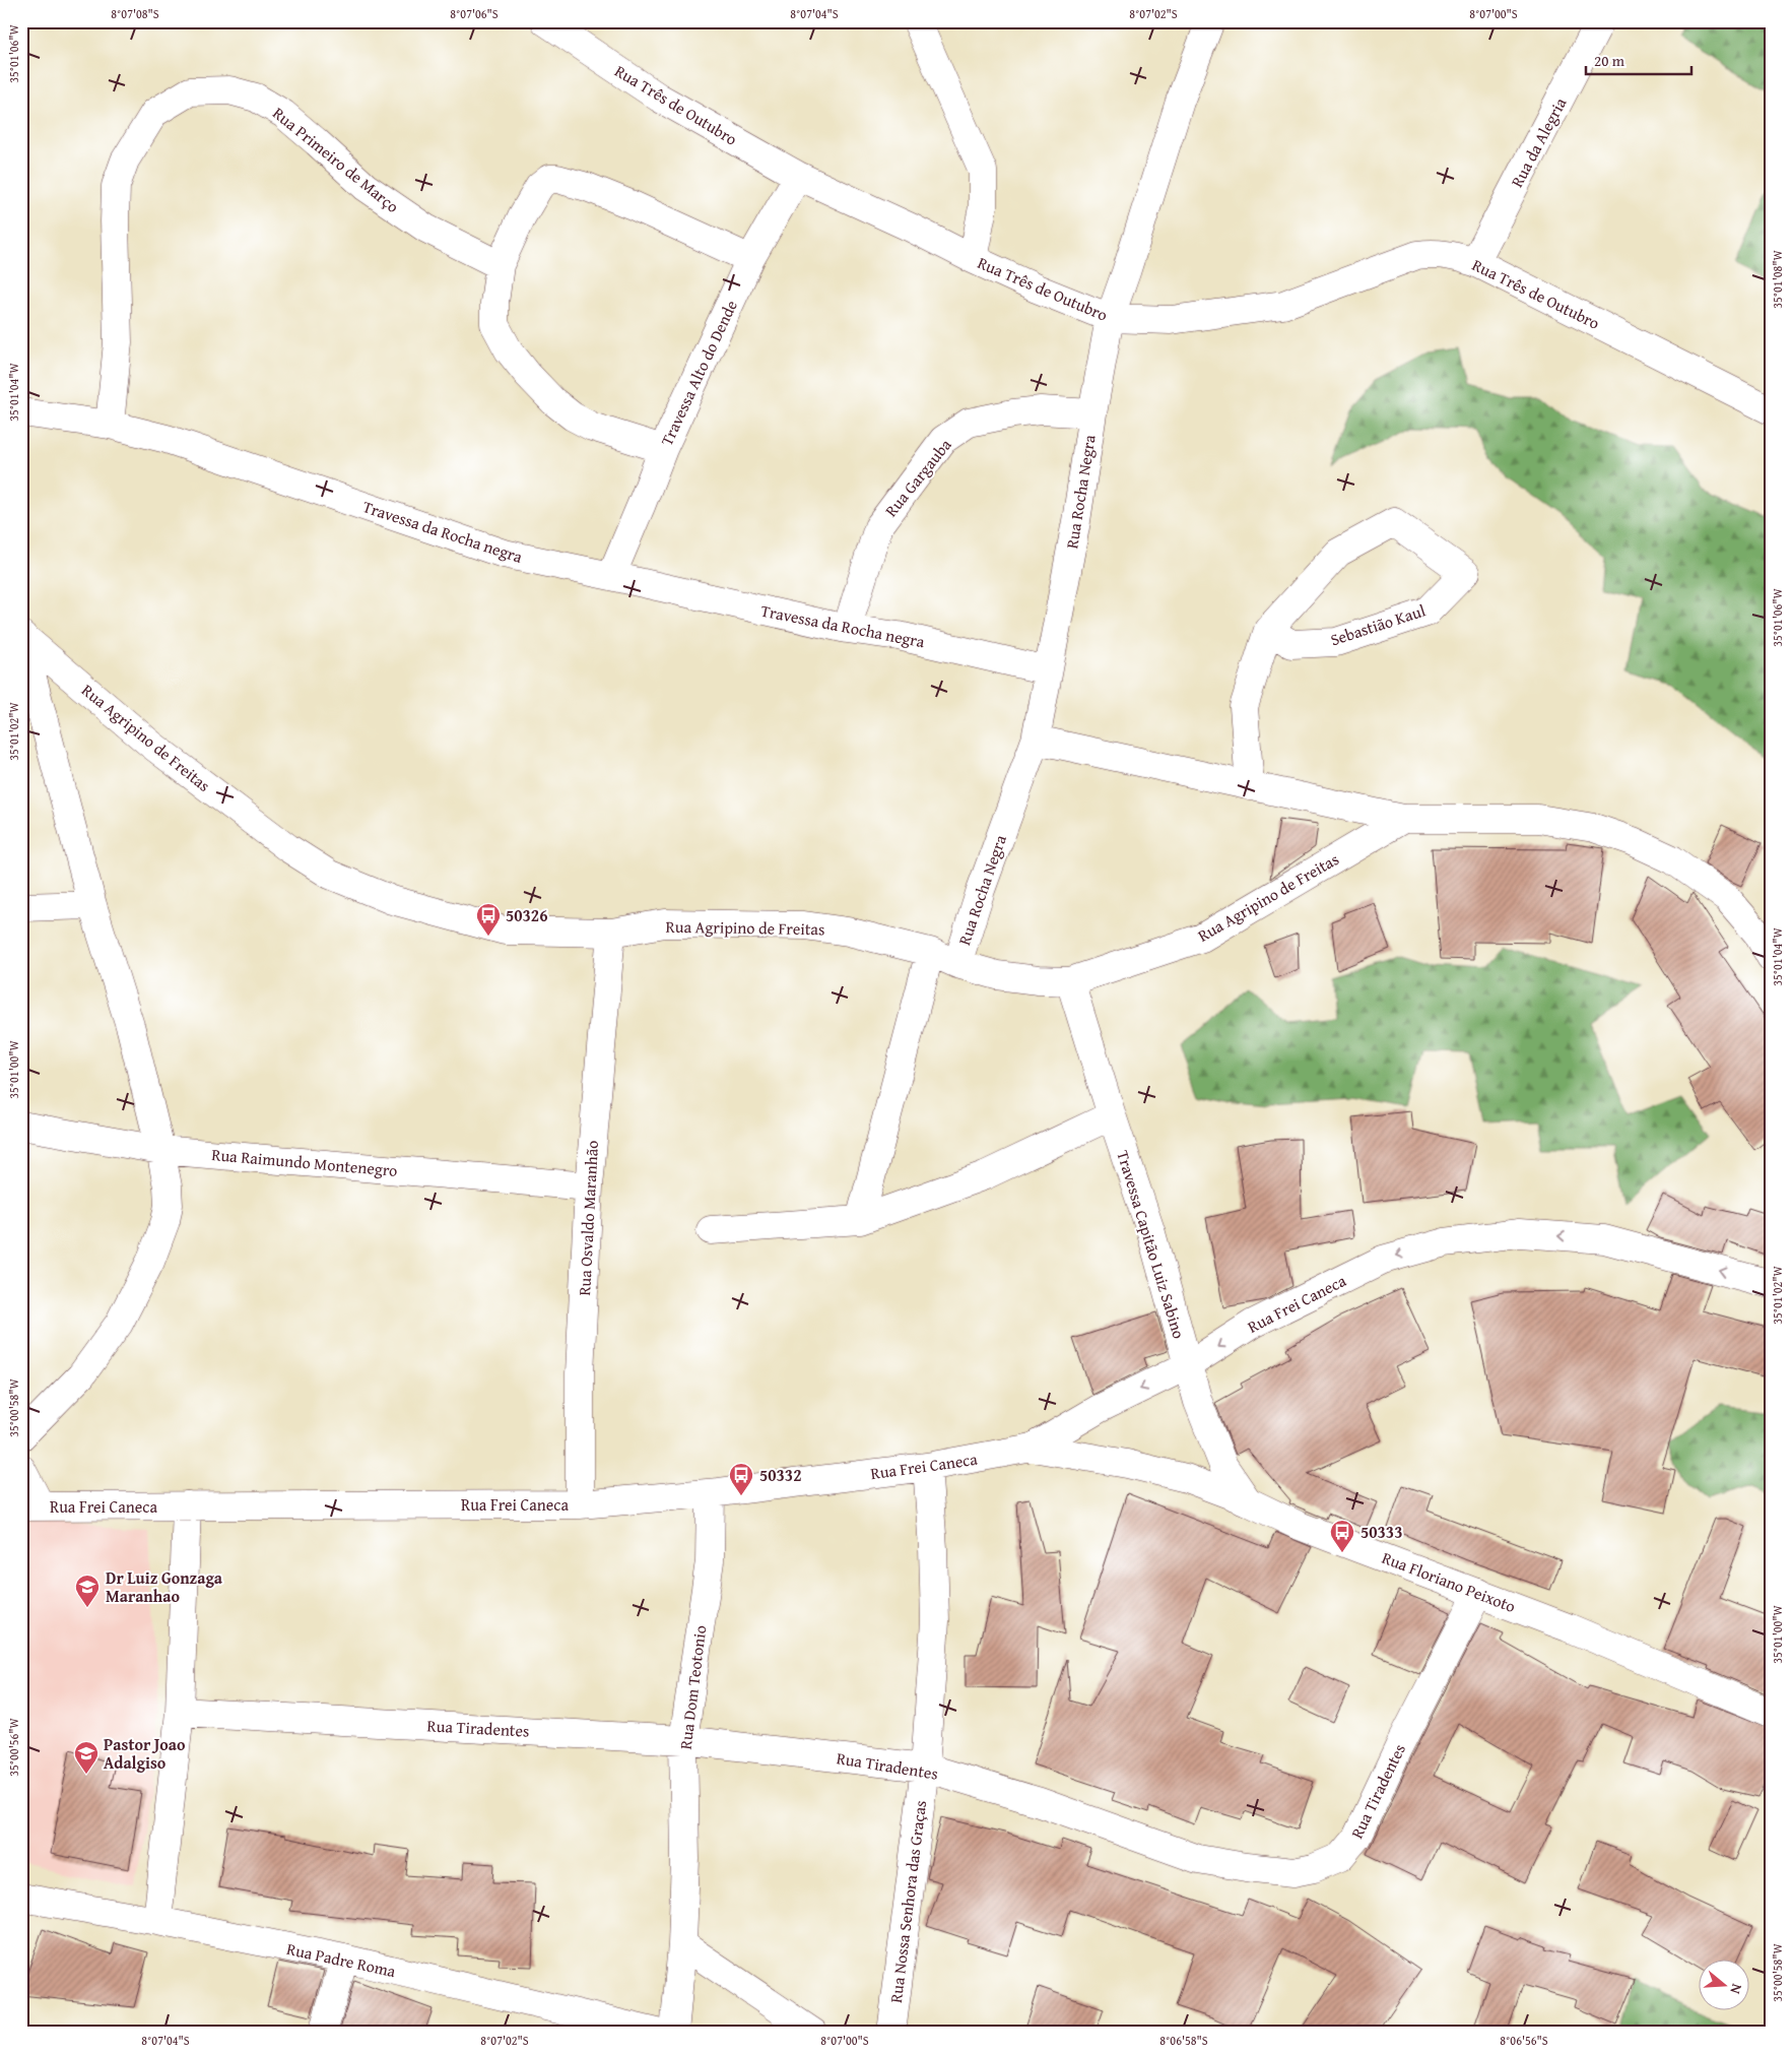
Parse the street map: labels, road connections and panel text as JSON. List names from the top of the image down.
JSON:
{
  "streets": {
    "street": [
      "Rua Três de Outubro",
      "Rua da Alegria",
      "Rua Primeiro de Março",
      "Travessa Alto do Dende",
      "Rua Gargauba",
      "Rua Rocha Negra",
      "Travessa da Rocha negra",
      "Sebastião Kaul",
      "Rua Agripino de Freitas",
      "Rua Raimundo Montenegro",
      "Rua Osvaldo Maranhão",
      "Travessa Capitão Luiz Sabino",
      "Rua Frei Caneca",
      "Rua Floriano Peixoto",
      "Rua Dom Teotonio",
      "Rua Tiradentes",
      "Rua Nossa Senhora das Graças",
      "Rua Padre Roma"
    ]
  },
  "crossings": [
    ["Rua Três de Outubro", "Rua da Alegria"],
    ["Rua Três de Outubro", "Travessa Alto do Dende"],
    ["Rua Três de Outubro", "Rua Rocha Negra"],
    ["Rua Primeiro de Março", "Travessa da Rocha negra"],
    ["Travessa Alto do Dende", "Travessa da Rocha negra"],
    ["Rua Gargauba", "Rua Rocha Negra"],
    ["Rua Gargauba", "Travessa da Rocha negra"],
    ["Rua Rocha Negra", "Travessa da Rocha negra"],
    ["Rua Rocha Negra", "Rua Agripino de Freitas"],
    ["Rua Agripino de Freitas", "Rua Raimundo Montenegro"],
    ["Rua Agripino de Freitas", "Rua Osvaldo Maranhão"],
    ["Rua Agripino de Freitas", "Travessa Capitão Luiz Sabino"],
    ["Rua Raimundo Montenegro", "Rua Osvaldo Maranhão"],
    ["Rua Osvaldo Maranhão", "Rua Frei Caneca"],
    ["Travessa Capitão Luiz Sabino", "Rua Frei Caneca"],
    ["Travessa Capitão Luiz Sabino", "Rua Floriano Peixoto"],
    ["Rua Frei Caneca", "Rua Floriano Peixoto"],
    ["Rua Frei Caneca", "Rua Dom Teotonio"],
    ["Rua Frei Caneca", "Rua Nossa Senhora das Graças"],
    ["Rua Floriano Peixoto", "Rua Tiradentes"],
    ["Rua Dom Teotonio", "Rua Tiradentes"],
    ["Rua Tiradentes", "Rua Nossa Senhora das Graças"]
  ],
  "one_way": ["Rua Frei Caneca"],
  "places": {
    "bus stop": ["50326", "50332", "50333"],
    "school or university": ["Dr Luiz Gonzaga Maranhao", "Pastor Joao Adalgiso"]
  },
  "scale_bar": "20 m",
  "north": "right",
  "coordinates": [
    "8°07'08\"S",
    "8°07'06\"S",
    "8°07'04\"S",
    "8°07'02\"S",
    "8°07'00\"S",
    "35°01'06\"W",
    "35°01'08\"W",
    "35°01'04\"W",
    "35°01'02\"W",
    "35°01'00\"W",
    "35°00'58\"W",
    "35°00'56\"W",
    "8°06'58\"S",
    "8°06'56\"S"
  ]
}
